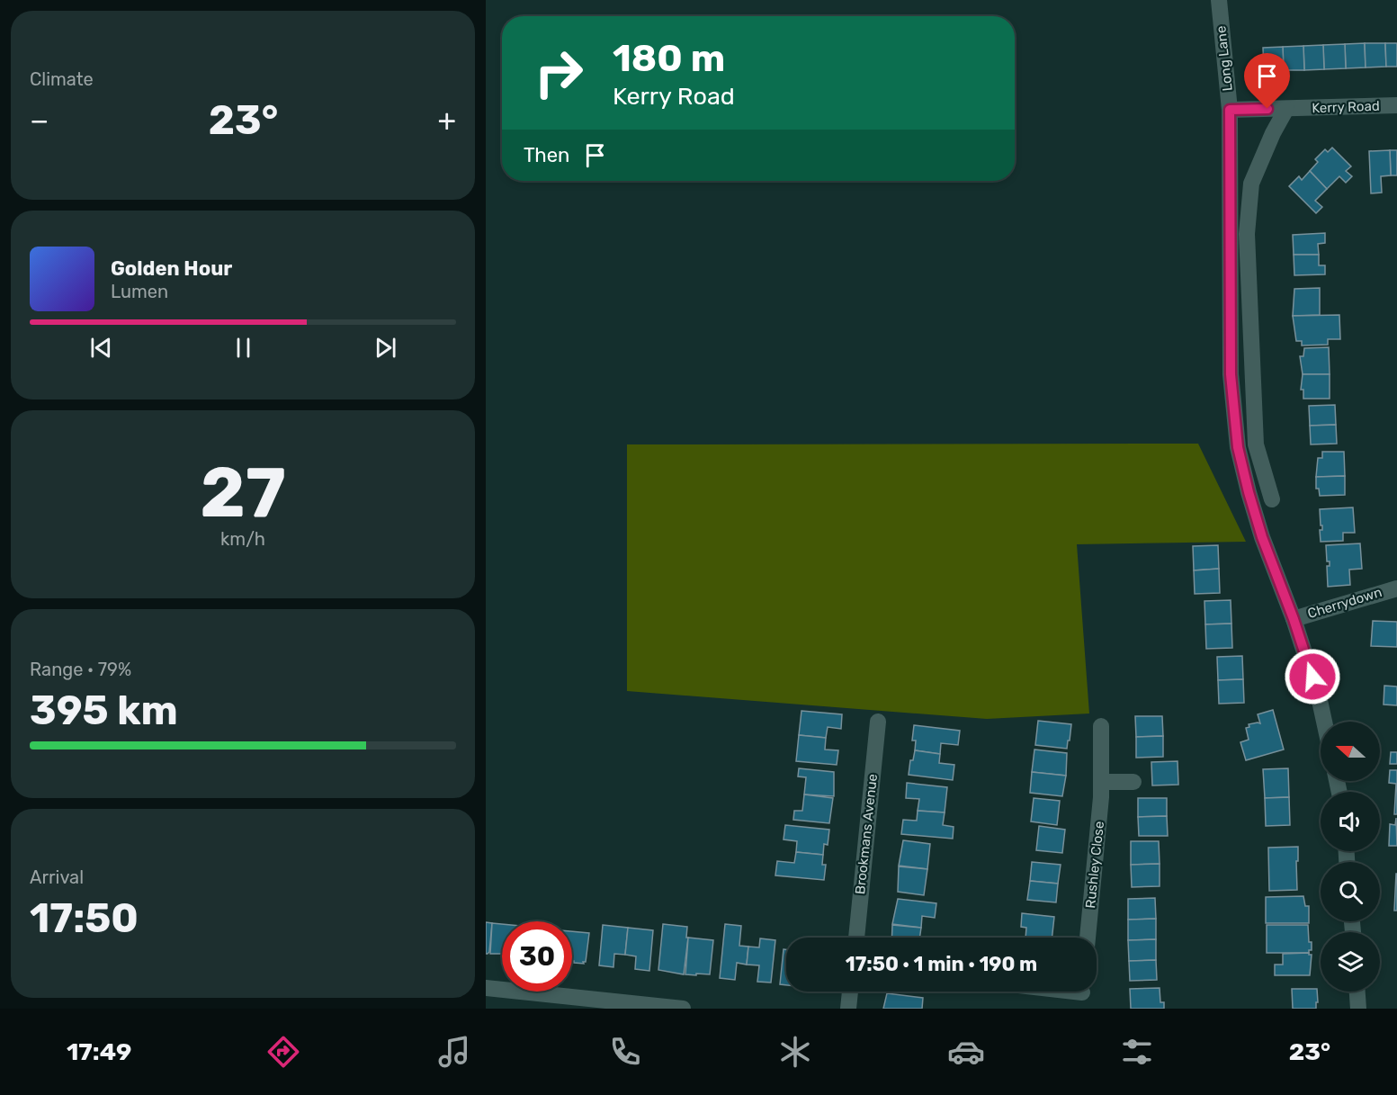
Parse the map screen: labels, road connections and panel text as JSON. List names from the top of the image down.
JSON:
{
  "streets": {
    "street": [
      "Long Lane",
      "Kerry Road",
      "Cherrydown",
      "Brookmans Avenue",
      "Rushley Close"
    ]
  },
  "crossings": [
    ["Long Lane", "Kerry Road"],
    ["Long Lane", "Cherrydown"]
  ],
  "north": "left",
  "page": {
    "tile": [
      "Climate",
      ["27", "km/h"],
      ["Range · 79%", "395 km"],
      ["Arrival", "17:50"]
    ],
    "turn": ["180 m", "Kerry Road"],
    "heat": ["−", "23°", "+"],
    "then": "Then",
    "song": ["Golden Hour", "Lumen"],
    "limit": "30",
    "trip": "17:50 · 1 min · 190 m",
    "tabs": ["17:49", "23°"]
  }
}
